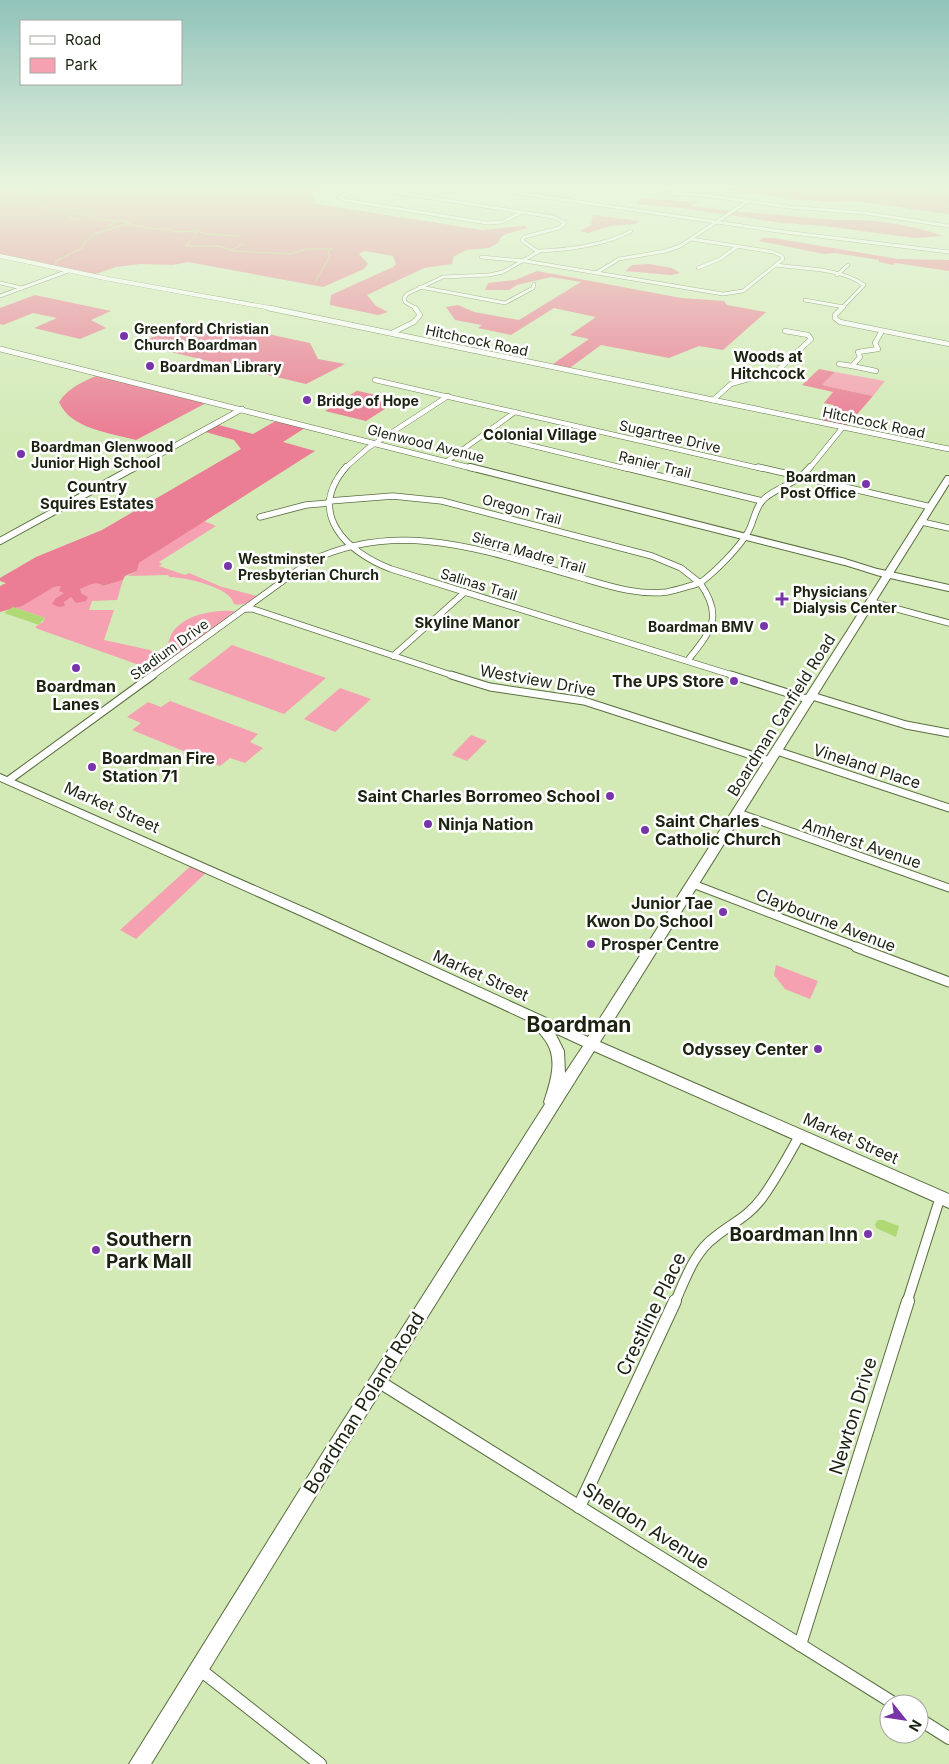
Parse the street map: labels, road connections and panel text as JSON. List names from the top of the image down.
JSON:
{
  "streets": {
    "main road": ["Boardman Canfield Road", "Market Street", "Boardman Poland Road"],
    "street": [
      "Hitchcock Road",
      "Sugartree Drive",
      "Glenwood Avenue",
      "Ranier Trail",
      "Oregon Trail",
      "Sierra Madre Trail",
      "Salinas Trail",
      "Stadium Drive",
      "Westview Drive",
      "Vineland Place",
      "Amherst Avenue",
      "Claybourne Avenue",
      "Crestline Place",
      "Newton Drive",
      "Sheldon Avenue"
    ]
  },
  "crossings": [
    ["Sugartree Drive", "Boardman Canfield Road"],
    ["Glenwood Avenue", "Boardman Canfield Road"],
    ["Oregon Trail", "Sierra Madre Trail"],
    ["Oregon Trail", "Salinas Trail"],
    ["Sierra Madre Trail", "Salinas Trail"],
    ["Sierra Madre Trail", "Stadium Drive"],
    ["Salinas Trail", "Stadium Drive"],
    ["Salinas Trail", "Boardman Canfield Road"],
    ["Stadium Drive", "Westview Drive"],
    ["Stadium Drive", "Market Street"],
    ["Westview Drive", "Boardman Canfield Road"],
    ["Boardman Canfield Road", "Vineland Place"],
    ["Boardman Canfield Road", "Market Street"],
    ["Boardman Canfield Road", "Amherst Avenue"],
    ["Boardman Canfield Road", "Claybourne Avenue"],
    ["Boardman Canfield Road", "Boardman Poland Road"],
    ["Market Street", "Crestline Place"],
    ["Market Street", "Boardman Poland Road"],
    ["Market Street", "Newton Drive"],
    ["Crestline Place", "Sheldon Avenue"],
    ["Boardman Poland Road", "Sheldon Avenue"],
    ["Newton Drive", "Sheldon Avenue"]
  ],
  "districts": [
    "Woods at Hitchcock",
    "Colonial Village",
    "Country Squires Estates",
    "Skyline Manor",
    "Boardman"
  ],
  "places": {
    "other": [
      "Greenford Christian Church Boardman",
      "Boardman Library",
      "Bridge of Hope",
      "Boardman Glenwood Junior High School",
      "Boardman Post Office",
      "Westminster Presbyterian Church",
      "Boardman BMV",
      "Boardman Lanes",
      "The UPS Store",
      "Boardman Fire Station 71",
      "Saint Charles Borromeo School",
      "Ninja Nation",
      "Saint Charles Catholic Church",
      "Junior Tae Kwon Do School",
      "Prosper Centre",
      "Odyssey Center",
      "Boardman Inn",
      "Southern Park Mall"
    ],
    "health": ["Physicians Dialysis Center"]
  },
  "legend": ["Road", "Park"],
  "north": "bottom right"
}
